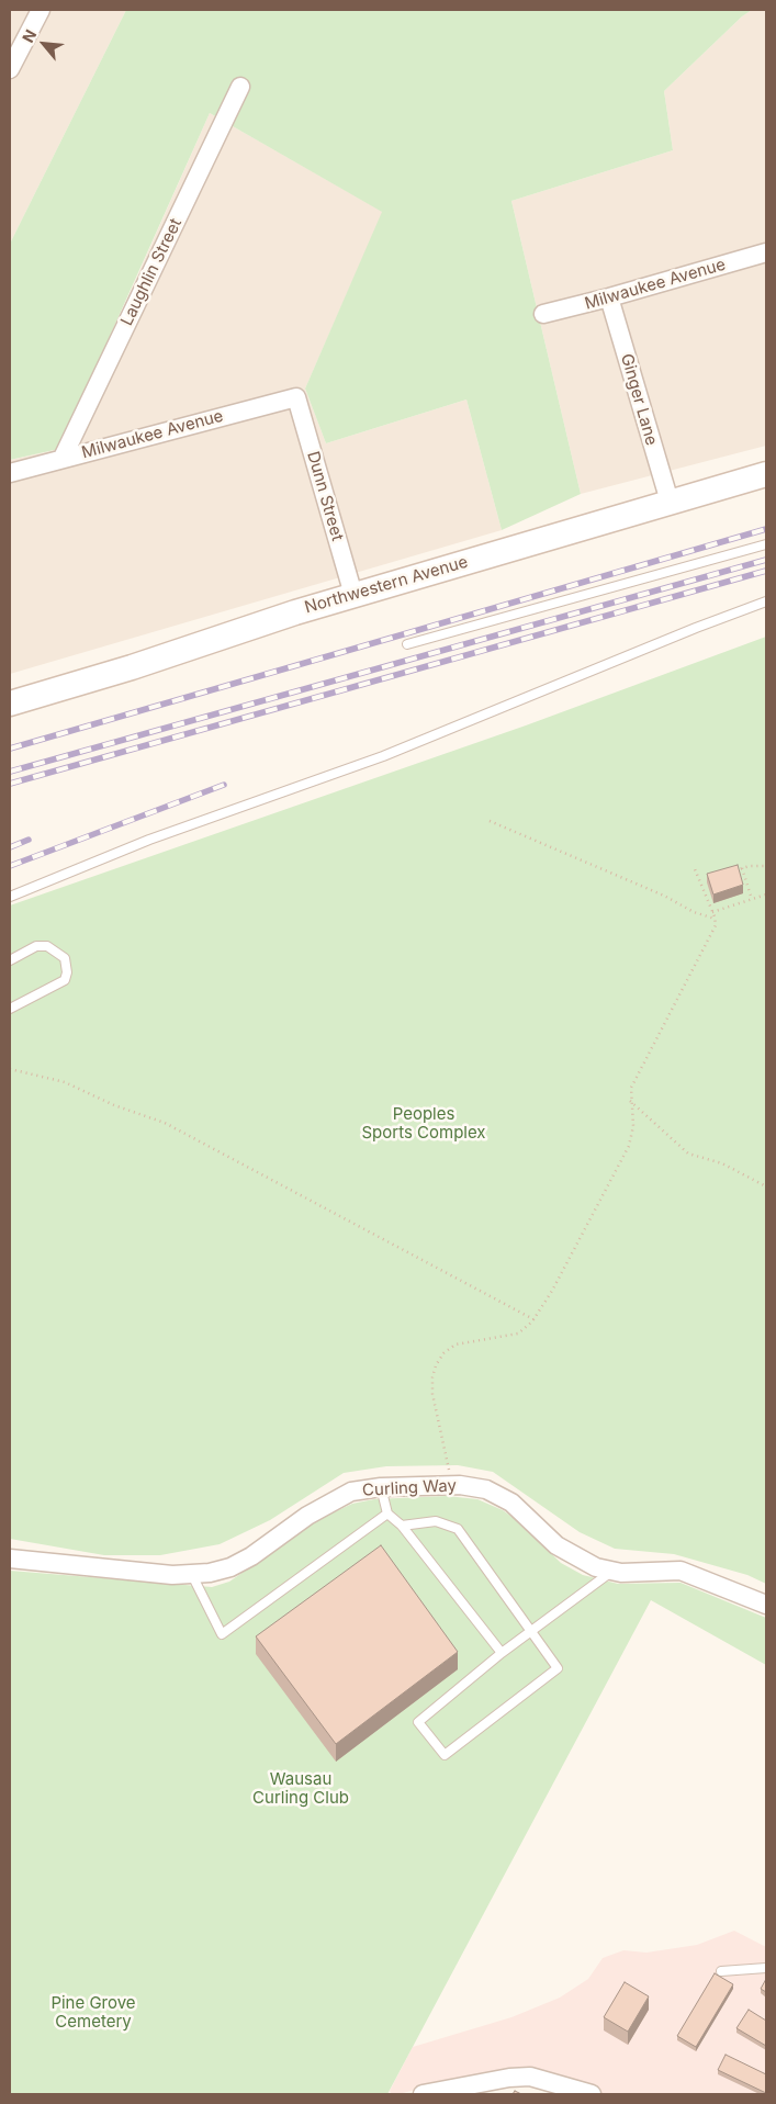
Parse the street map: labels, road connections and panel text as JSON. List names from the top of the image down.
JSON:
{
  "streets": {
    "street": [
      "Laughlin Street",
      "Milwaukee Avenue",
      "Ginger Lane",
      "Dunn Street",
      "Northwestern Avenue",
      "Curling Way"
    ]
  },
  "crossings": [
    ["Laughlin Street", "Milwaukee Avenue"],
    ["Milwaukee Avenue", "Ginger Lane"],
    ["Milwaukee Avenue", "Dunn Street"],
    ["Ginger Lane", "Northwestern Avenue"],
    ["Dunn Street", "Northwestern Avenue"]
  ],
  "parks": ["Peoples Sports Complex", "Wausau Curling Club", "Pine Grove Cemetery"],
  "north": "top left"
}
